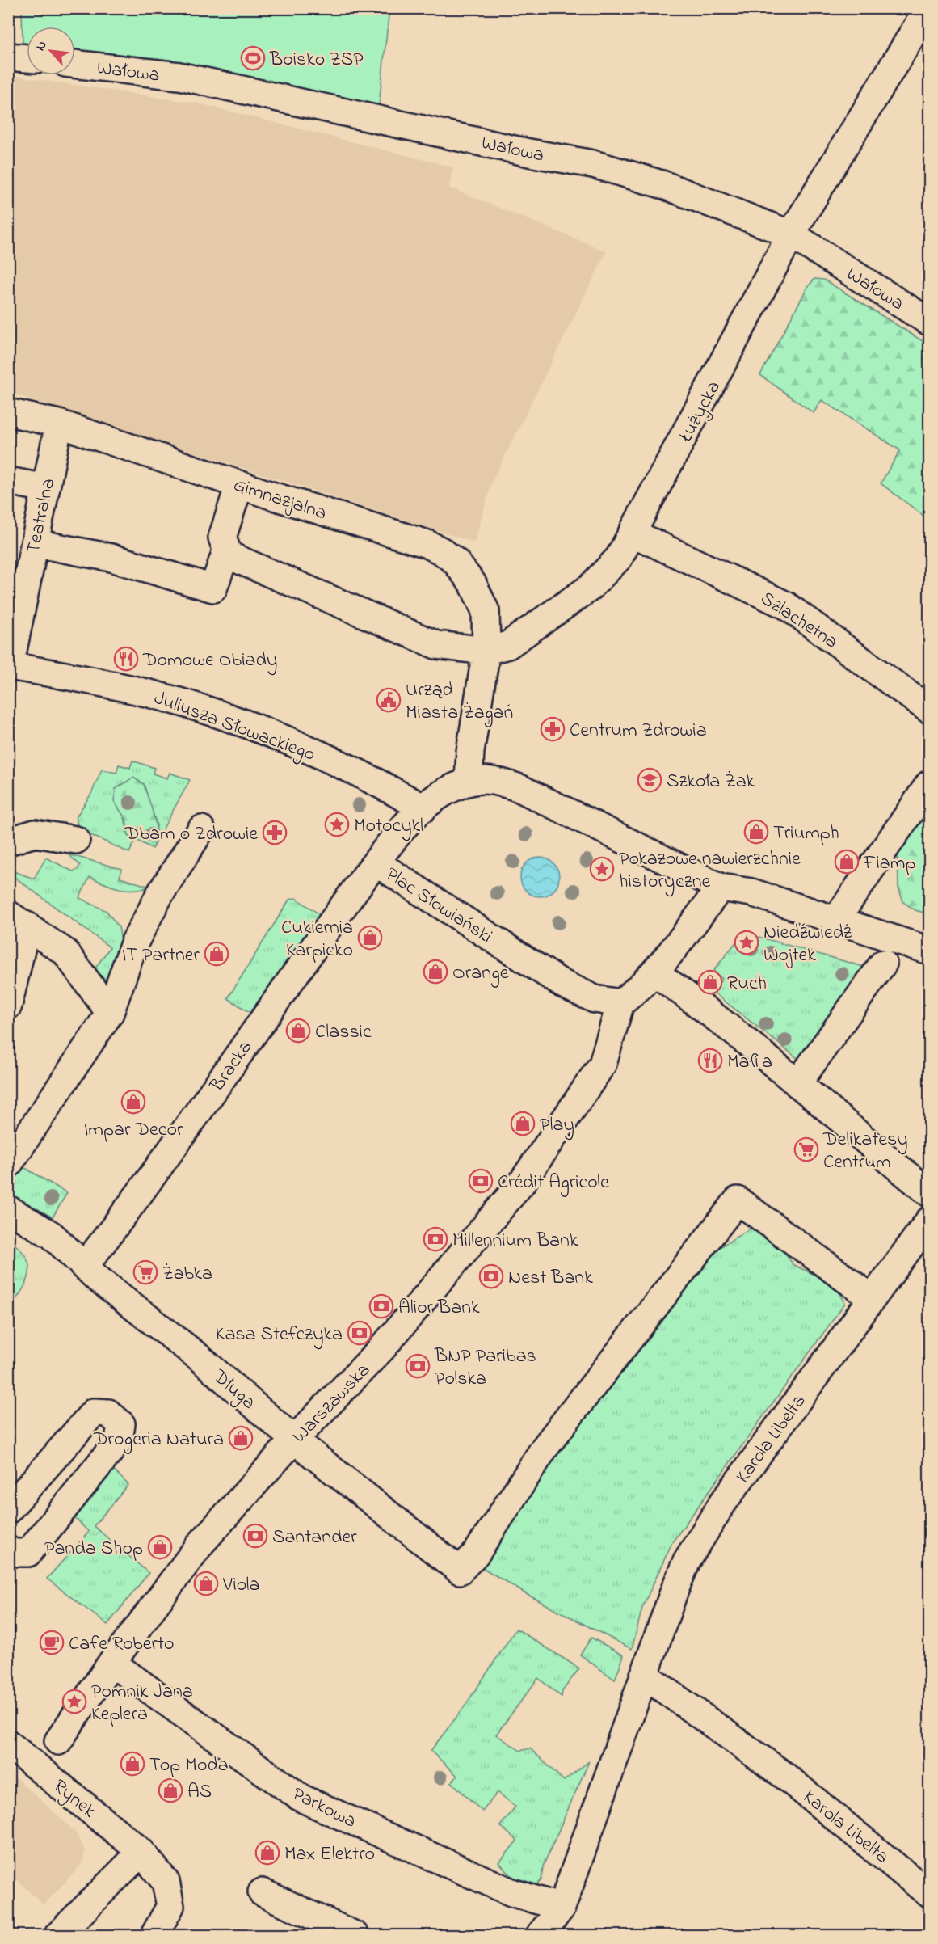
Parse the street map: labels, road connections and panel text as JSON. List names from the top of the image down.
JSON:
{
  "streets": {
    "street": [
      "Wałowa",
      "Łużycka",
      "Gimnazjalna",
      "Teatralna",
      "Szlachetna",
      "Juliusza Słowackiego",
      "Plac Słowiański",
      "Bracka",
      "Długa",
      "Warszawska",
      "Karola Libelta",
      "Rynek",
      "Parkowa"
    ]
  },
  "crossings": [
    ["Wałowa", "Łużycka"],
    ["Łużycka", "Gimnazjalna"],
    ["Łużycka", "Szlachetna"],
    ["Gimnazjalna", "Teatralna"],
    ["Teatralna", "Juliusza Słowackiego"],
    ["Juliusza Słowackiego", "Plac Słowiański"],
    ["Plac Słowiański", "Bracka"],
    ["Plac Słowiański", "Warszawska"],
    ["Bracka", "Długa"],
    ["Długa", "Warszawska"],
    ["Długa", "Karola Libelta"],
    ["Warszawska", "Parkowa"],
    ["Karola Libelta", "Parkowa"]
  ],
  "places": {
    "sports": ["Boisko ZSP"],
    "restaurant": ["Domowe Obiady", "Mafia"],
    "public building": ["Urząd Miasta Żagań"],
    "pharmacy": ["Centrum Zdrowia", "Dbam o Zdrowie"],
    "school or university": ["Szkoła Żak"],
    "place": [
      "Motocykl",
      "Pokazowe nawierzchnie historyczne",
      "Niedźwiedź Wojtek",
      "Pomnik Jana Keplera"
    ],
    "shop": [
      "Triumph",
      "Fiamp",
      "Cukiernia Karpicko",
      "IT Partner",
      "Orange",
      "Ruch",
      "Classic",
      "Impar Decor",
      "Play",
      "Drogeria Natura",
      "Panda Shop",
      "Viola",
      "Top Moda",
      "AS",
      "Max Elektro"
    ],
    "supermarket": ["Delikatesy Centrum", "Żabka"],
    "bank": [
      "Crédit Agricole",
      "Millennium Bank",
      "Nest Bank",
      "Alior Bank",
      "Kasa Stefczyka",
      "BNP Paribas Polska",
      "Santander"
    ],
    "cafe": ["Cafe Roberto"]
  },
  "north": "top left"
}
